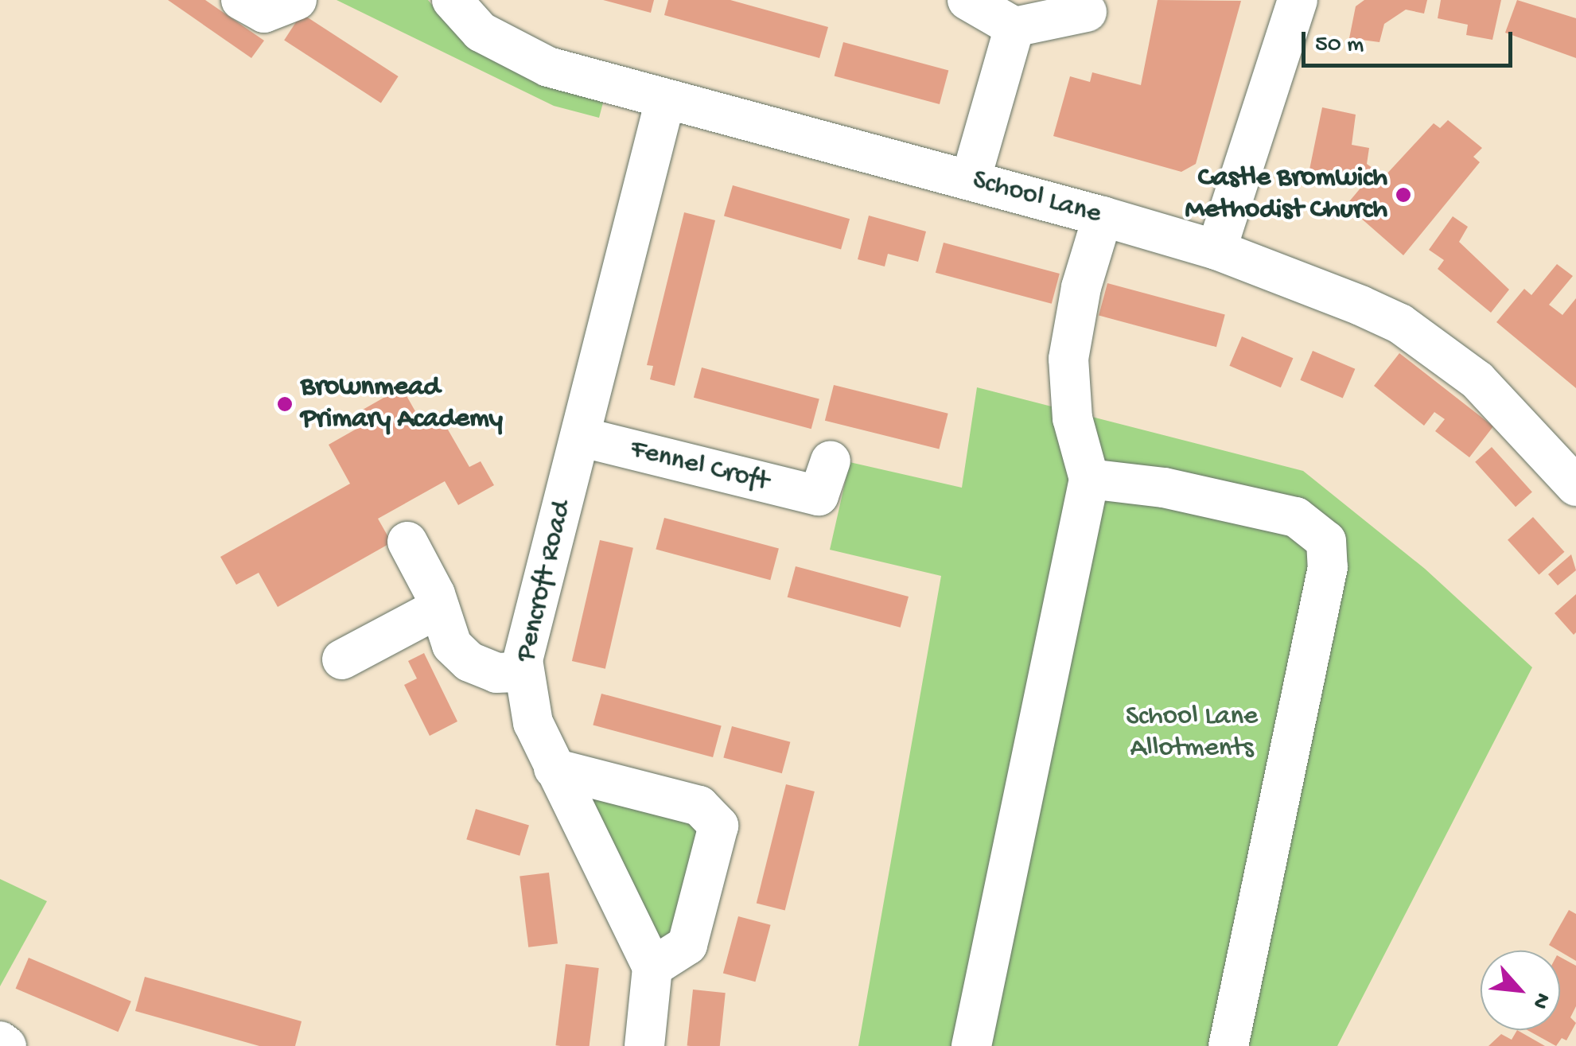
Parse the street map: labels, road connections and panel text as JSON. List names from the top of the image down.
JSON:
{
  "streets": {
    "street": ["School Lane", "Fennel Croft", "Pencroft Road"]
  },
  "crossings": [
    ["School Lane", "Pencroft Road"],
    ["Fennel Croft", "Pencroft Road"]
  ],
  "parks": ["School Lane Allotments"],
  "places": ["Castle Bromwich Methodist Church", "Brownmead Primary Academy"],
  "scale_bar": "50 m",
  "north": "bottom right"
}
